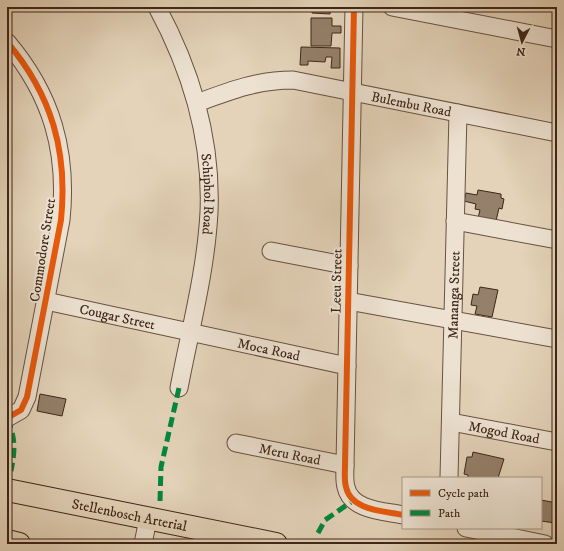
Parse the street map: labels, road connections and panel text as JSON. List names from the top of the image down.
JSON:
{
  "streets": {
    "main road": ["Stellenbosch Arterial"],
    "street": [
      "Bulembu Road",
      "Schiphol Road",
      "Commodore Street",
      "Leeu Street",
      "Mananga Street",
      "Cougar Street",
      "Moca Road",
      "Mogod Road",
      "Meru Road"
    ]
  },
  "crossings": [
    ["Bulembu Road", "Schiphol Road"],
    ["Bulembu Road", "Leeu Street"],
    ["Bulembu Road", "Mananga Street"],
    ["Schiphol Road", "Cougar Street"],
    ["Schiphol Road", "Moca Road"],
    ["Commodore Street", "Cougar Street"],
    ["Leeu Street", "Moca Road"],
    ["Leeu Street", "Meru Road"],
    ["Mananga Street", "Mogod Road"],
    ["Cougar Street", "Moca Road"]
  ],
  "legend": ["Cycle path", "Path"],
  "north": "bottom"
}
